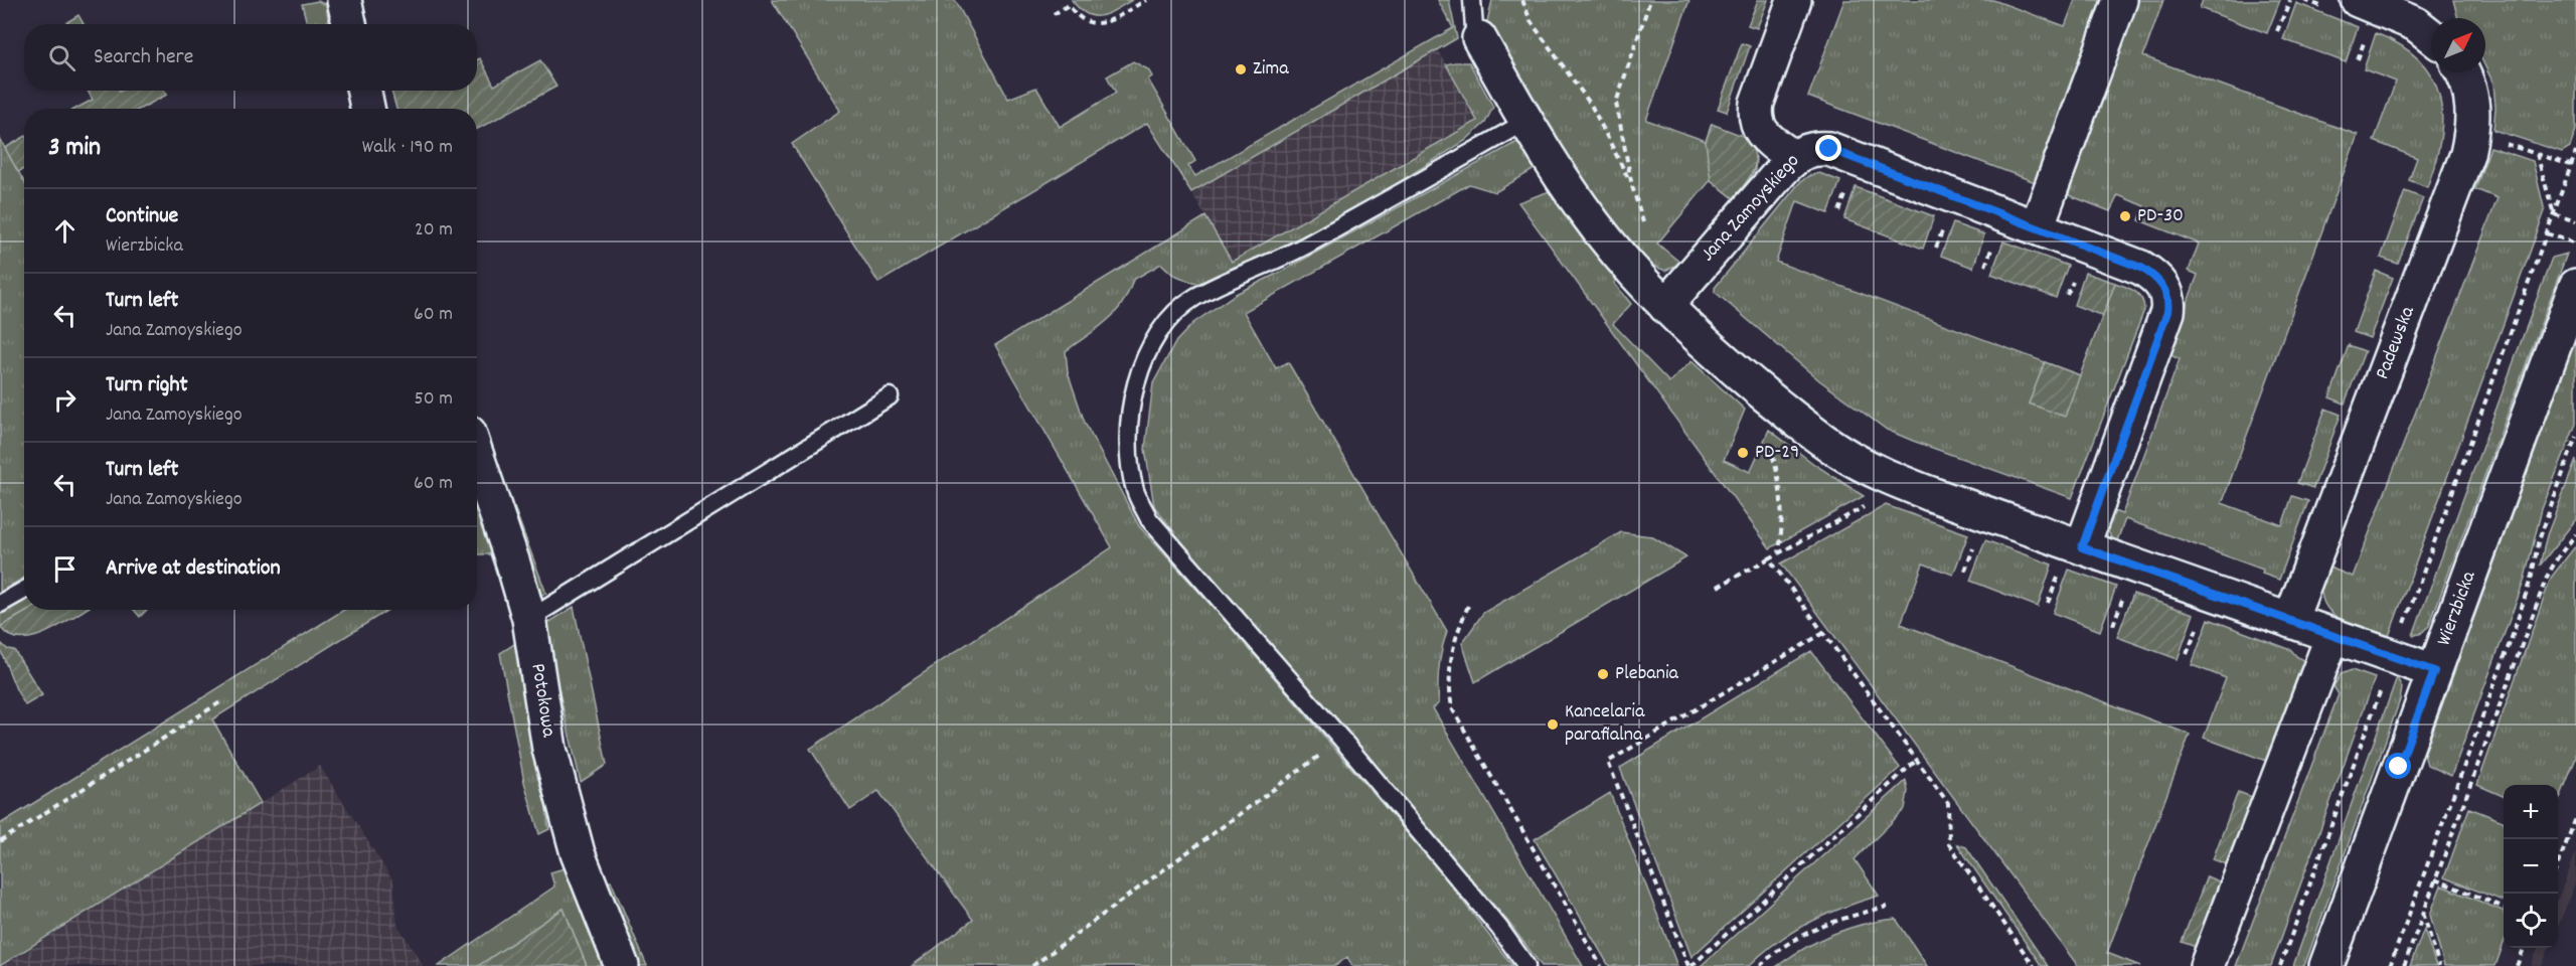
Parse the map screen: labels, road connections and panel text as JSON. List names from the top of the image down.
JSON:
{
  "streets": {
    "street": [
      "Jana Zamoyskiego",
      "Padewska",
      "Wierzbicka",
      "Potokowa"
    ]
  },
  "places": [
    "Zima",
    "PD-30",
    "PD-29",
    "Plebania",
    "Kancelaria parafialna"
  ],
  "north": "top right",
  "page": {
    "search": "Search here",
    "heading": ["3 min", "Walk · 190 m"],
    "list": [
      ["Continue", "Wierzbicka", "20 m"],
      ["Turn left", "Jana Zamoyskiego", "60 m"],
      ["Turn right", "Jana Zamoyskiego", "50 m"],
      ["Turn left", "Jana Zamoyskiego", "60 m"],
      "Arrive at destination"
    ],
    "map_buttons": ["+", "−"]
  }
}
